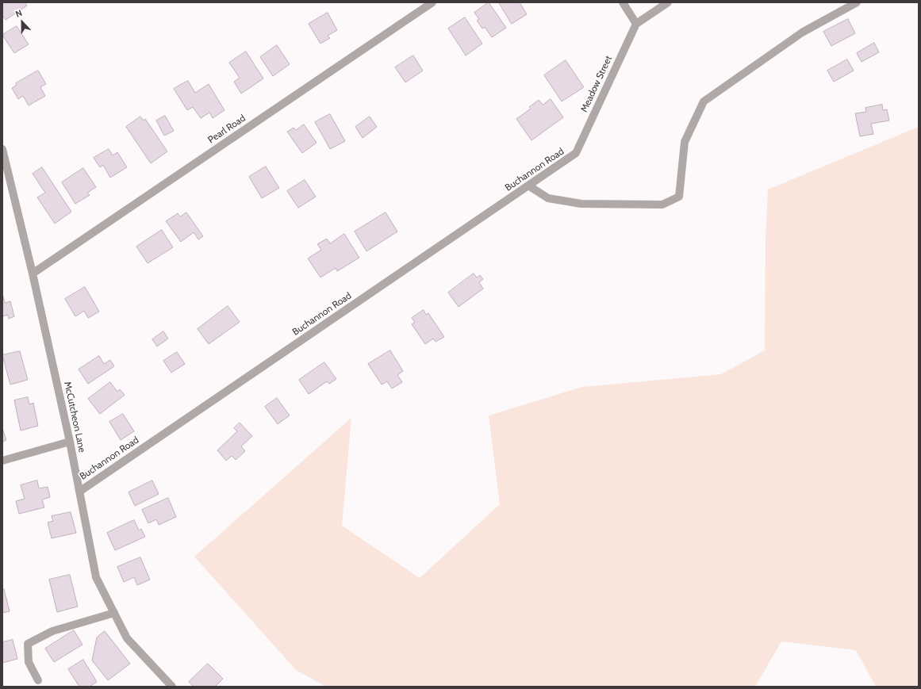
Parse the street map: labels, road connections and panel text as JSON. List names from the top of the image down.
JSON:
{
  "streets": {
    "street": [
      "Meadow Street",
      "Pearl Road",
      "Buchannon Road",
      "McCutcheon Lane"
    ]
  },
  "crossings": [
    ["Meadow Street", "Buchannon Road"],
    ["Pearl Road", "McCutcheon Lane"],
    ["Buchannon Road", "McCutcheon Lane"]
  ],
  "north": "top"
}
